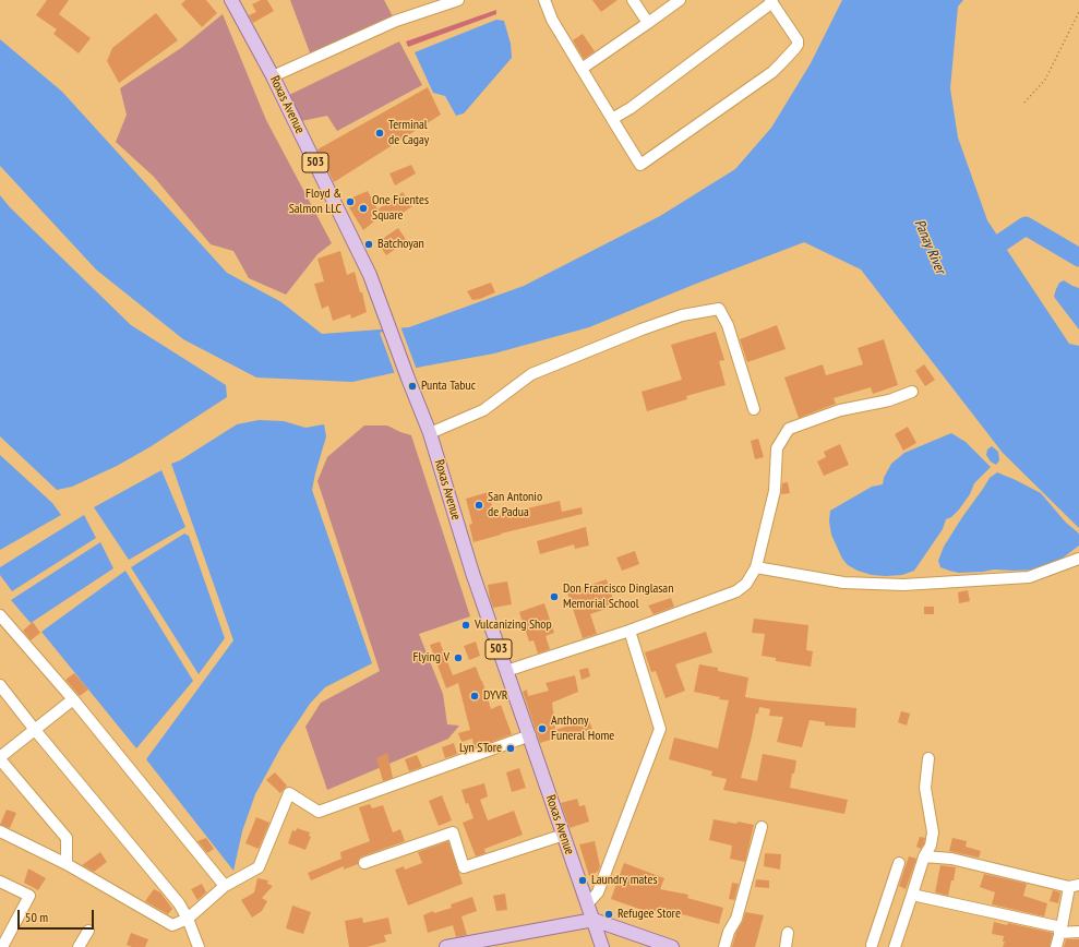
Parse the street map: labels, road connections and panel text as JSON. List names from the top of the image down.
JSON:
{
  "streets": {
    "main road": ["Roxas Avenue", "503"]
  },
  "water": ["Panay River"],
  "places": [
    "Terminal de Cagay",
    "Floyd & Salmon LLC",
    "One Fuentes Square",
    "Batchoyan",
    "Punta Tabuc",
    "San Antonio de Padua",
    "Don Francisco Dinglasan Memorial School",
    "Vulcanizing Shop",
    "Flying V",
    "DYVR",
    "Anthony Funeral Home",
    "Lyn STore",
    "Laundry mates",
    "Refugee Store"
  ],
  "scale_bar": "50 m"
}
